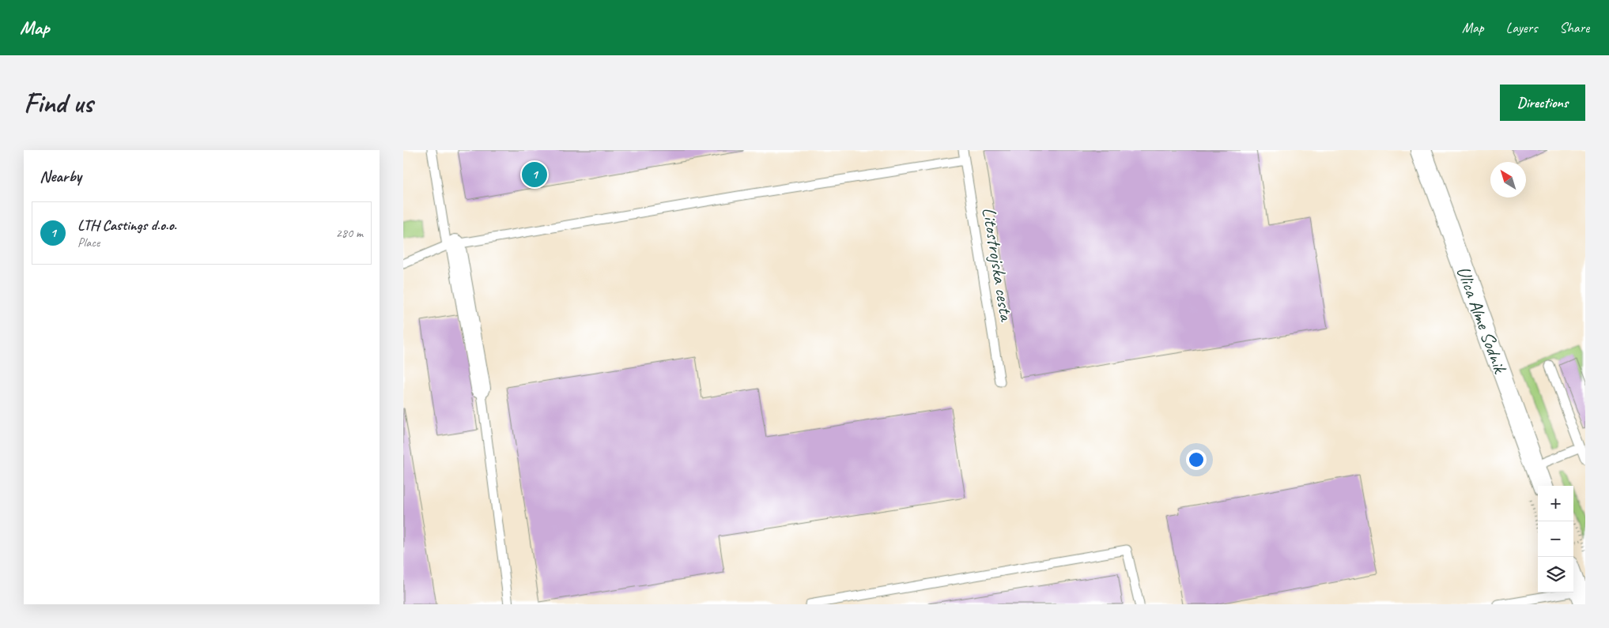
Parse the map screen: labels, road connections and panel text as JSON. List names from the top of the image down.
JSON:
{
  "streets": {
    "street": ["Ulica Alme Sodnik"],
    "lane": ["Litostrojska cesta"]
  },
  "north": "top left",
  "page": {
    "header": "Map",
    "nav": ["Map", "Layers", "Share"],
    "buttons": "Directions",
    "title": "Find us",
    "heading": "Nearby",
    "pins": "1",
    "list": [
      {
        "mark": "1",
        "name": "LTH Castings d.o.o.",
        "note": "Place",
        "value": "280 m"
      }
    ],
    "map_buttons": ["+", "−"]
  }
}
